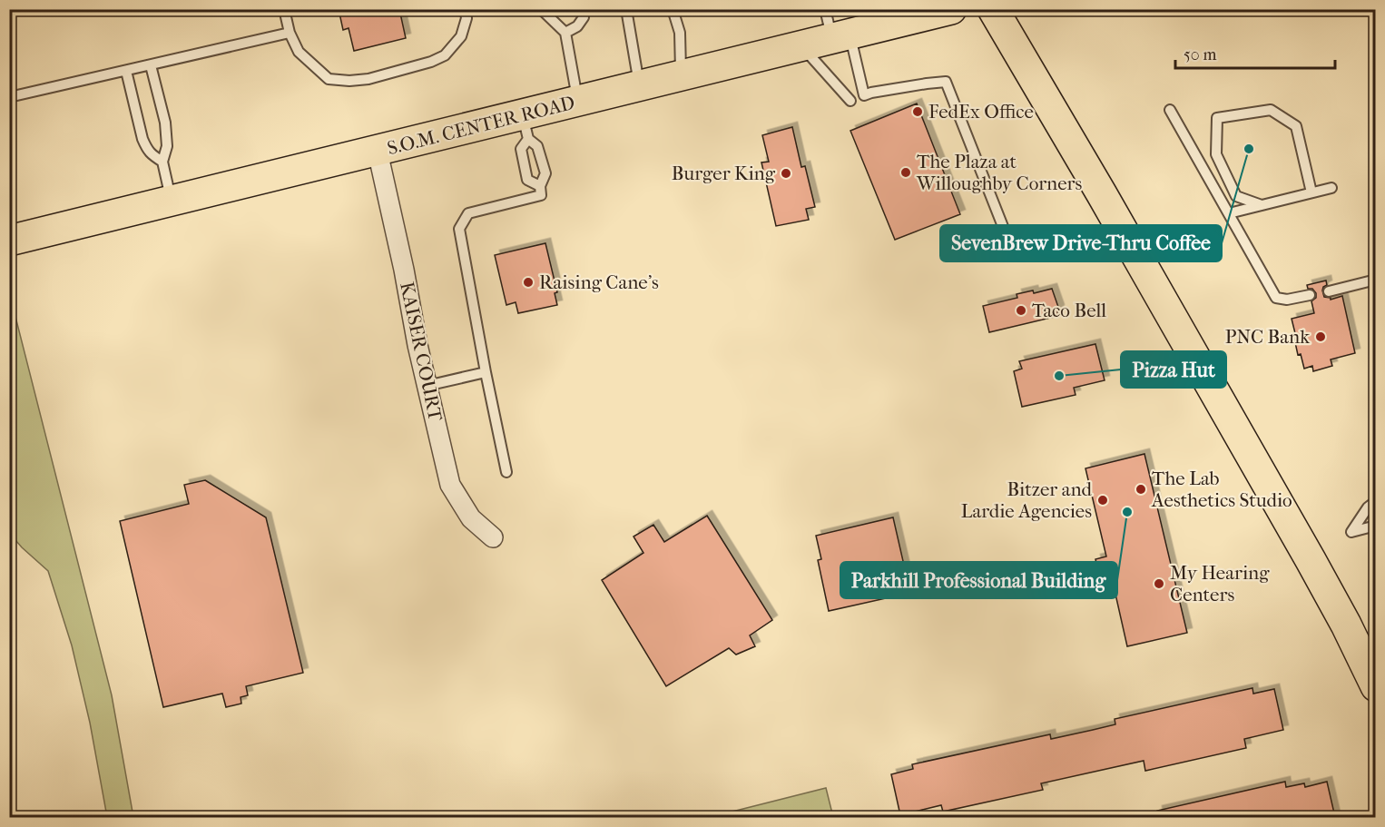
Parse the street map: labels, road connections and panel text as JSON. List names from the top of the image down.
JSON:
{
  "streets": {
    "main road": ["S.O.M. CENTER ROAD"],
    "street": ["KAISER COURT"]
  },
  "crossings": [
    ["S.O.M. CENTER ROAD", "KAISER COURT"]
  ],
  "places": [
    "FedEx Office",
    "SevenBrew Drive-Thru Coffee",
    "The Plaza at Willoughby Corners",
    "Burger King",
    "Raising Cane's",
    "Taco Bell",
    "PNC Bank",
    "Pizza Hut",
    "The Lab Aesthetics Studio",
    "Bitzer and Lardie Agencies",
    "Parkhill Professional Building",
    "My Hearing Centers"
  ],
  "scale_bar": "50 m"
}
